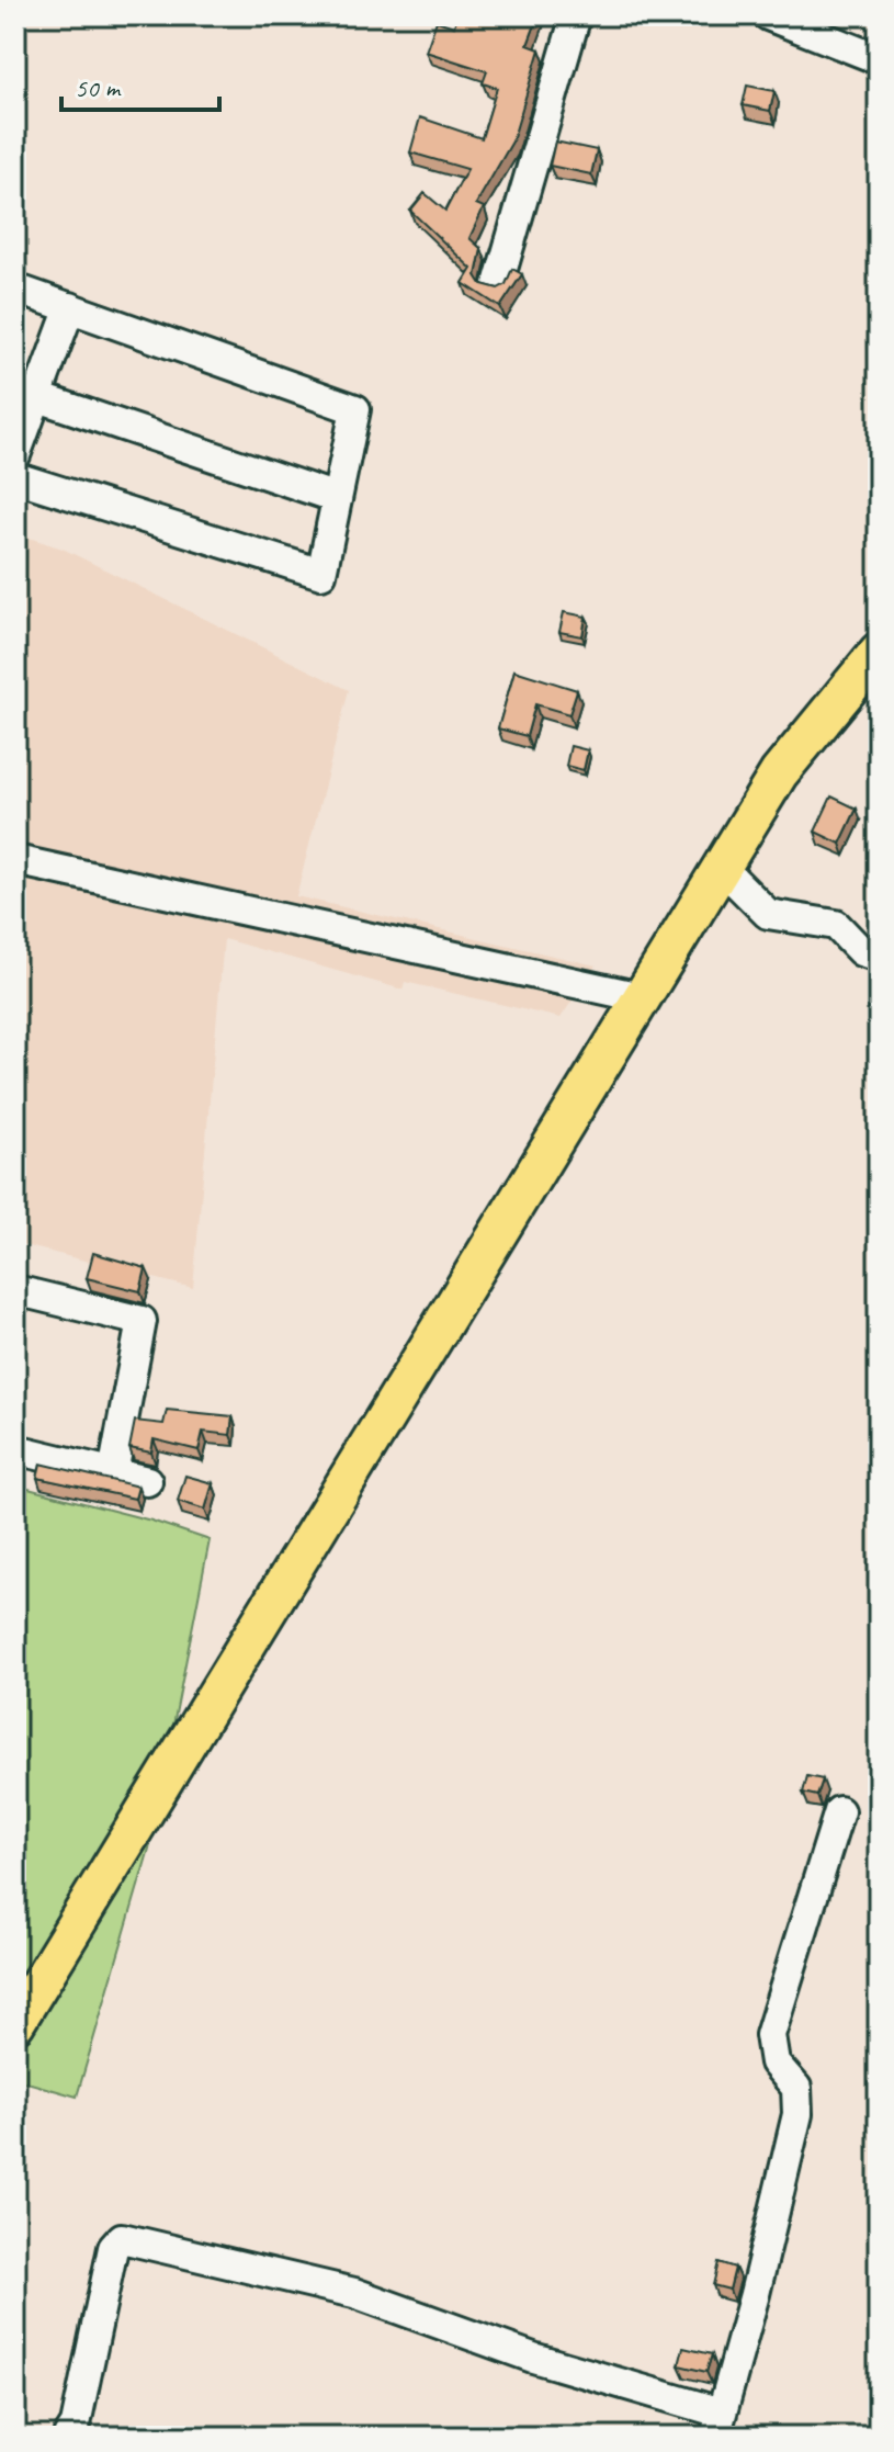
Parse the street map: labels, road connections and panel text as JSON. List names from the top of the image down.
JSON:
{
  "scale_bar": "50 m"
}
